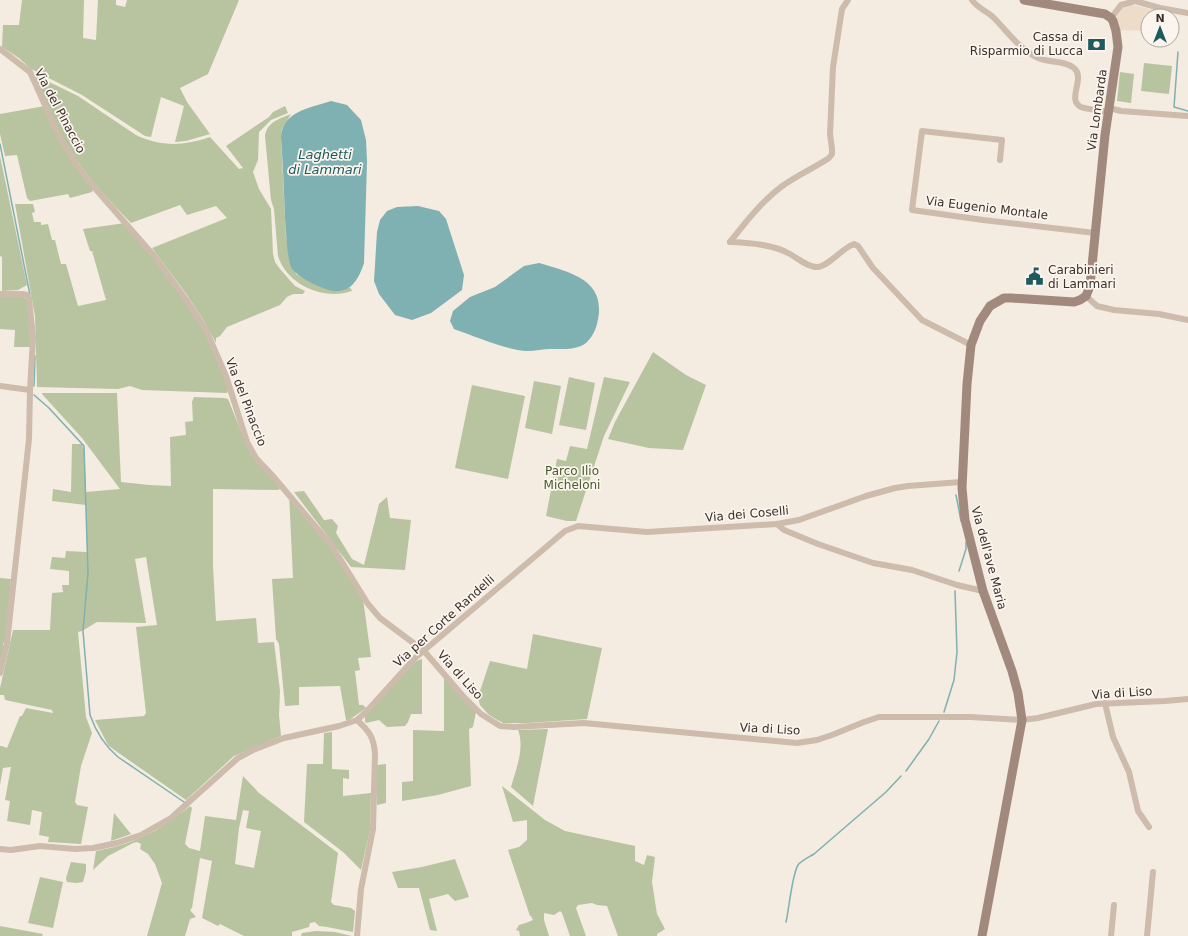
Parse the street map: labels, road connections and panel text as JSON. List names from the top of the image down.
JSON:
{
  "streets": {
    "street": [
      "Via Lombarda",
      "Via del Pinaccio",
      "Via Eugenio Montale",
      "Via dei Coselli",
      "Via dell'ave Maria",
      "Via per Corte Randelli",
      "Via di Liso"
    ]
  },
  "crossings": [
    ["Via Lombarda", "Via Eugenio Montale"],
    ["Via Lombarda", "Via dell'ave Maria"],
    ["Via del Pinaccio", "Via per Corte Randelli"],
    ["Via del Pinaccio", "Via di Liso"],
    ["Via dei Coselli", "Via dell'ave Maria"],
    ["Via dei Coselli", "Via per Corte Randelli"],
    ["Via dell'ave Maria", "Via di Liso"],
    ["Via per Corte Randelli", "Via di Liso"]
  ],
  "water": ["Laghetti di Lammari"],
  "parks": ["Parco Ilio Micheloni"],
  "places": {
    "bank": ["Cassa di Risparmio di Lucca"],
    "public building": ["Carabinieri di Lammari"]
  },
  "north": "top"
}
